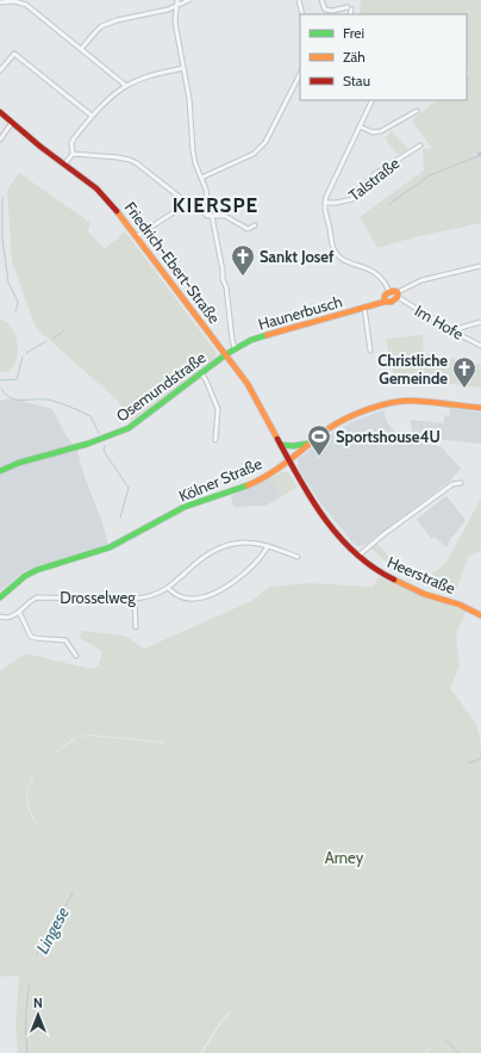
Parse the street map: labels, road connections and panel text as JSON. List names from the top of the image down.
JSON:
{
  "streets": {
    "main road": [
      "Friedrich-Ebert-Straße",
      "Haunerbusch",
      "Osemundstraße",
      "Kölner Straße",
      "Heerstraße"
    ],
    "street": ["Talstraße", "Im Hofe", "Drosselweg"]
  },
  "crossings": [
    ["Friedrich-Ebert-Straße", "Haunerbusch"],
    ["Friedrich-Ebert-Straße", "Osemundstraße"],
    ["Friedrich-Ebert-Straße", "Kölner Straße"],
    ["Friedrich-Ebert-Straße", "Heerstraße"],
    ["Haunerbusch", "Im Hofe"],
    ["Haunerbusch", "Osemundstraße"],
    ["Kölner Straße", "Heerstraße"]
  ],
  "districts": ["KIERSPE"],
  "water": ["Lingese"],
  "parks": ["Arney"],
  "places": {
    "church": ["Sankt Josef", "Christliche Gemeinde"],
    "sports": ["Sportshouse4U"]
  },
  "legend": ["Frei", "Zäh", "Stau"],
  "north": "top"
}
